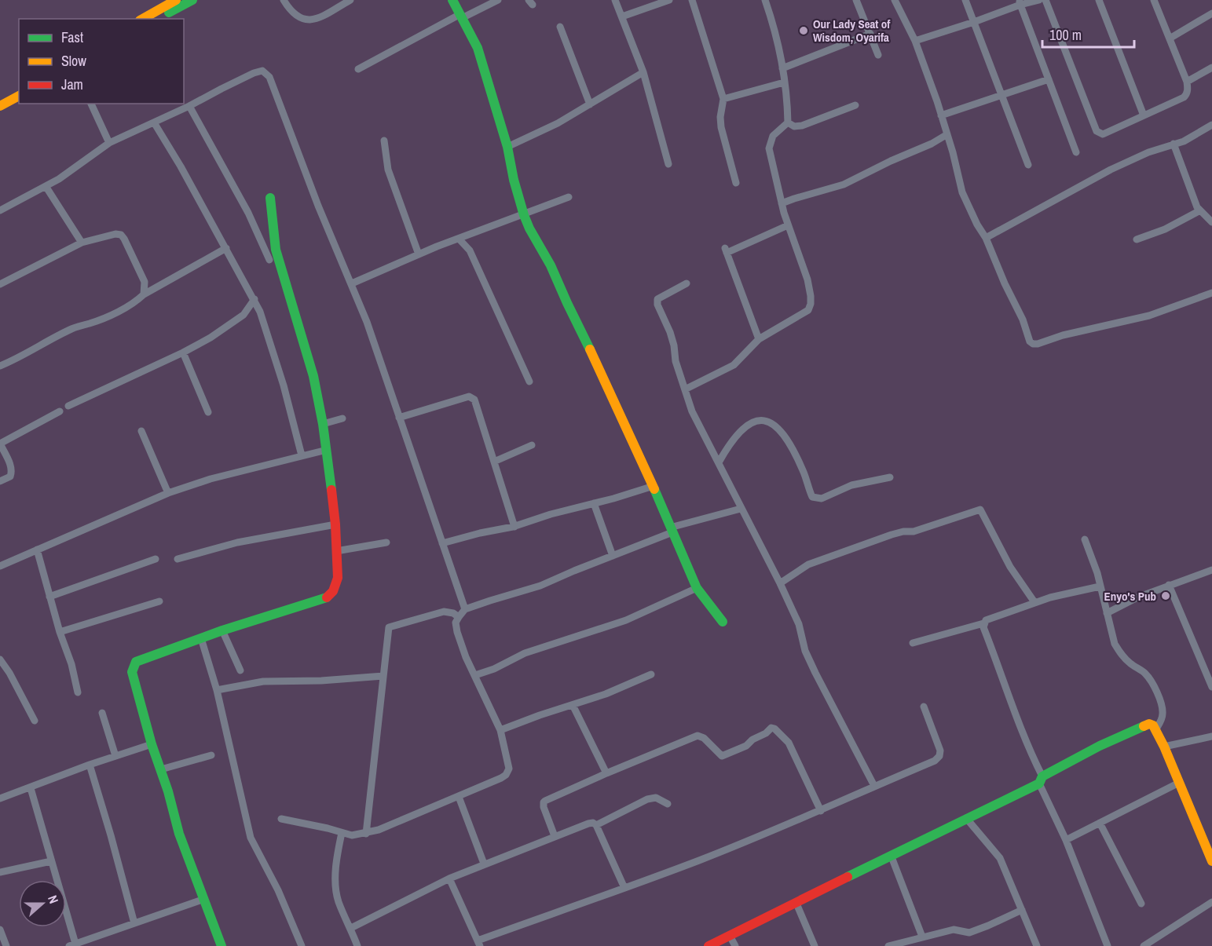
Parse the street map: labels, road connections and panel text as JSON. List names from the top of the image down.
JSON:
{
  "places": ["Our Lady Seat of Wisdom, Oyarifa", "Enyo's Pub"],
  "legend": ["Fast", "Slow", "Jam"],
  "scale_bar": "100 m",
  "north": "right"
}
